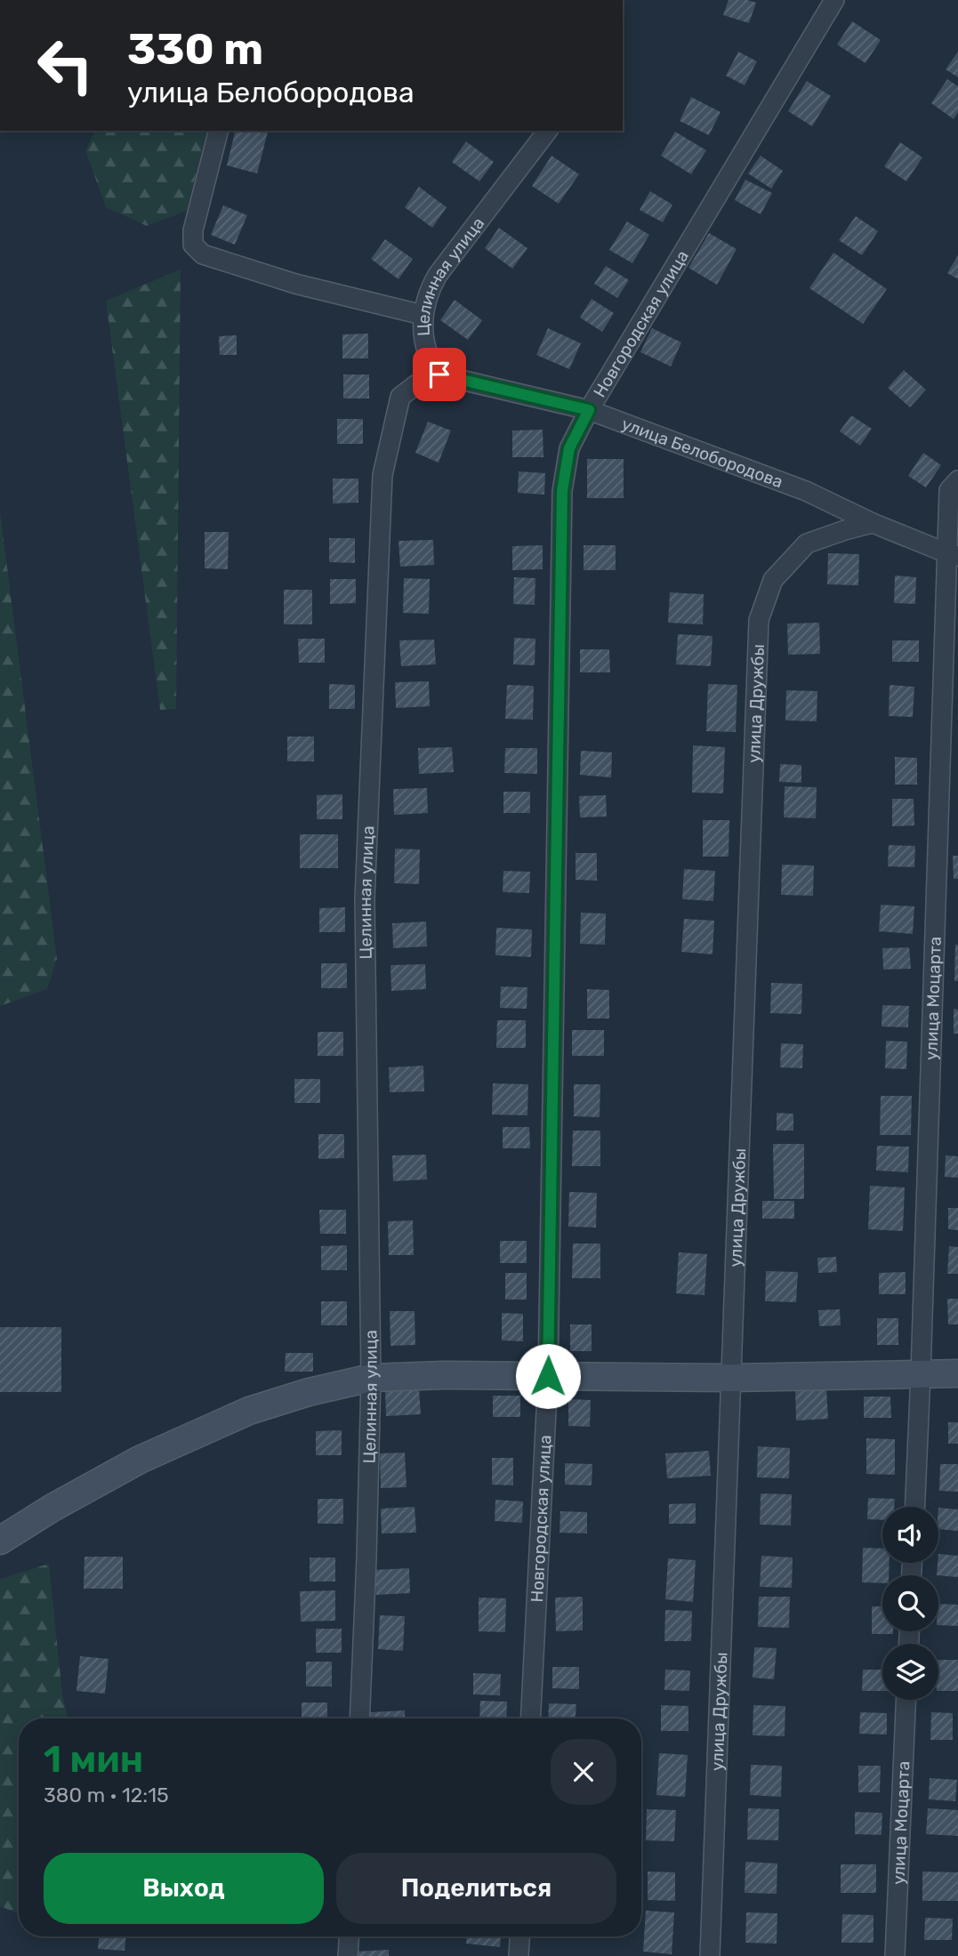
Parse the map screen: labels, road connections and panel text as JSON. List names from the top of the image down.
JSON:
{
  "streets": {
    "street": [
      "Целинная улица",
      "Новгородская улица",
      "улица Белобородова",
      "улица Дружбы",
      "улица Моцарта"
    ]
  },
  "crossings": [
    ["Целинная улица", "улица Белобородова"],
    ["Новгородская улица", "улица Белобородова"],
    ["улица Белобородова", "улица Дружбы"],
    ["улица Белобородова", "улица Моцарта"]
  ],
  "page": {
    "turn": ["330 m", "улица Белобородова"],
    "heading": ["1 мин", "380 m · 12:15"],
    "buttons": ["Выход", "Поделиться"]
  }
}
